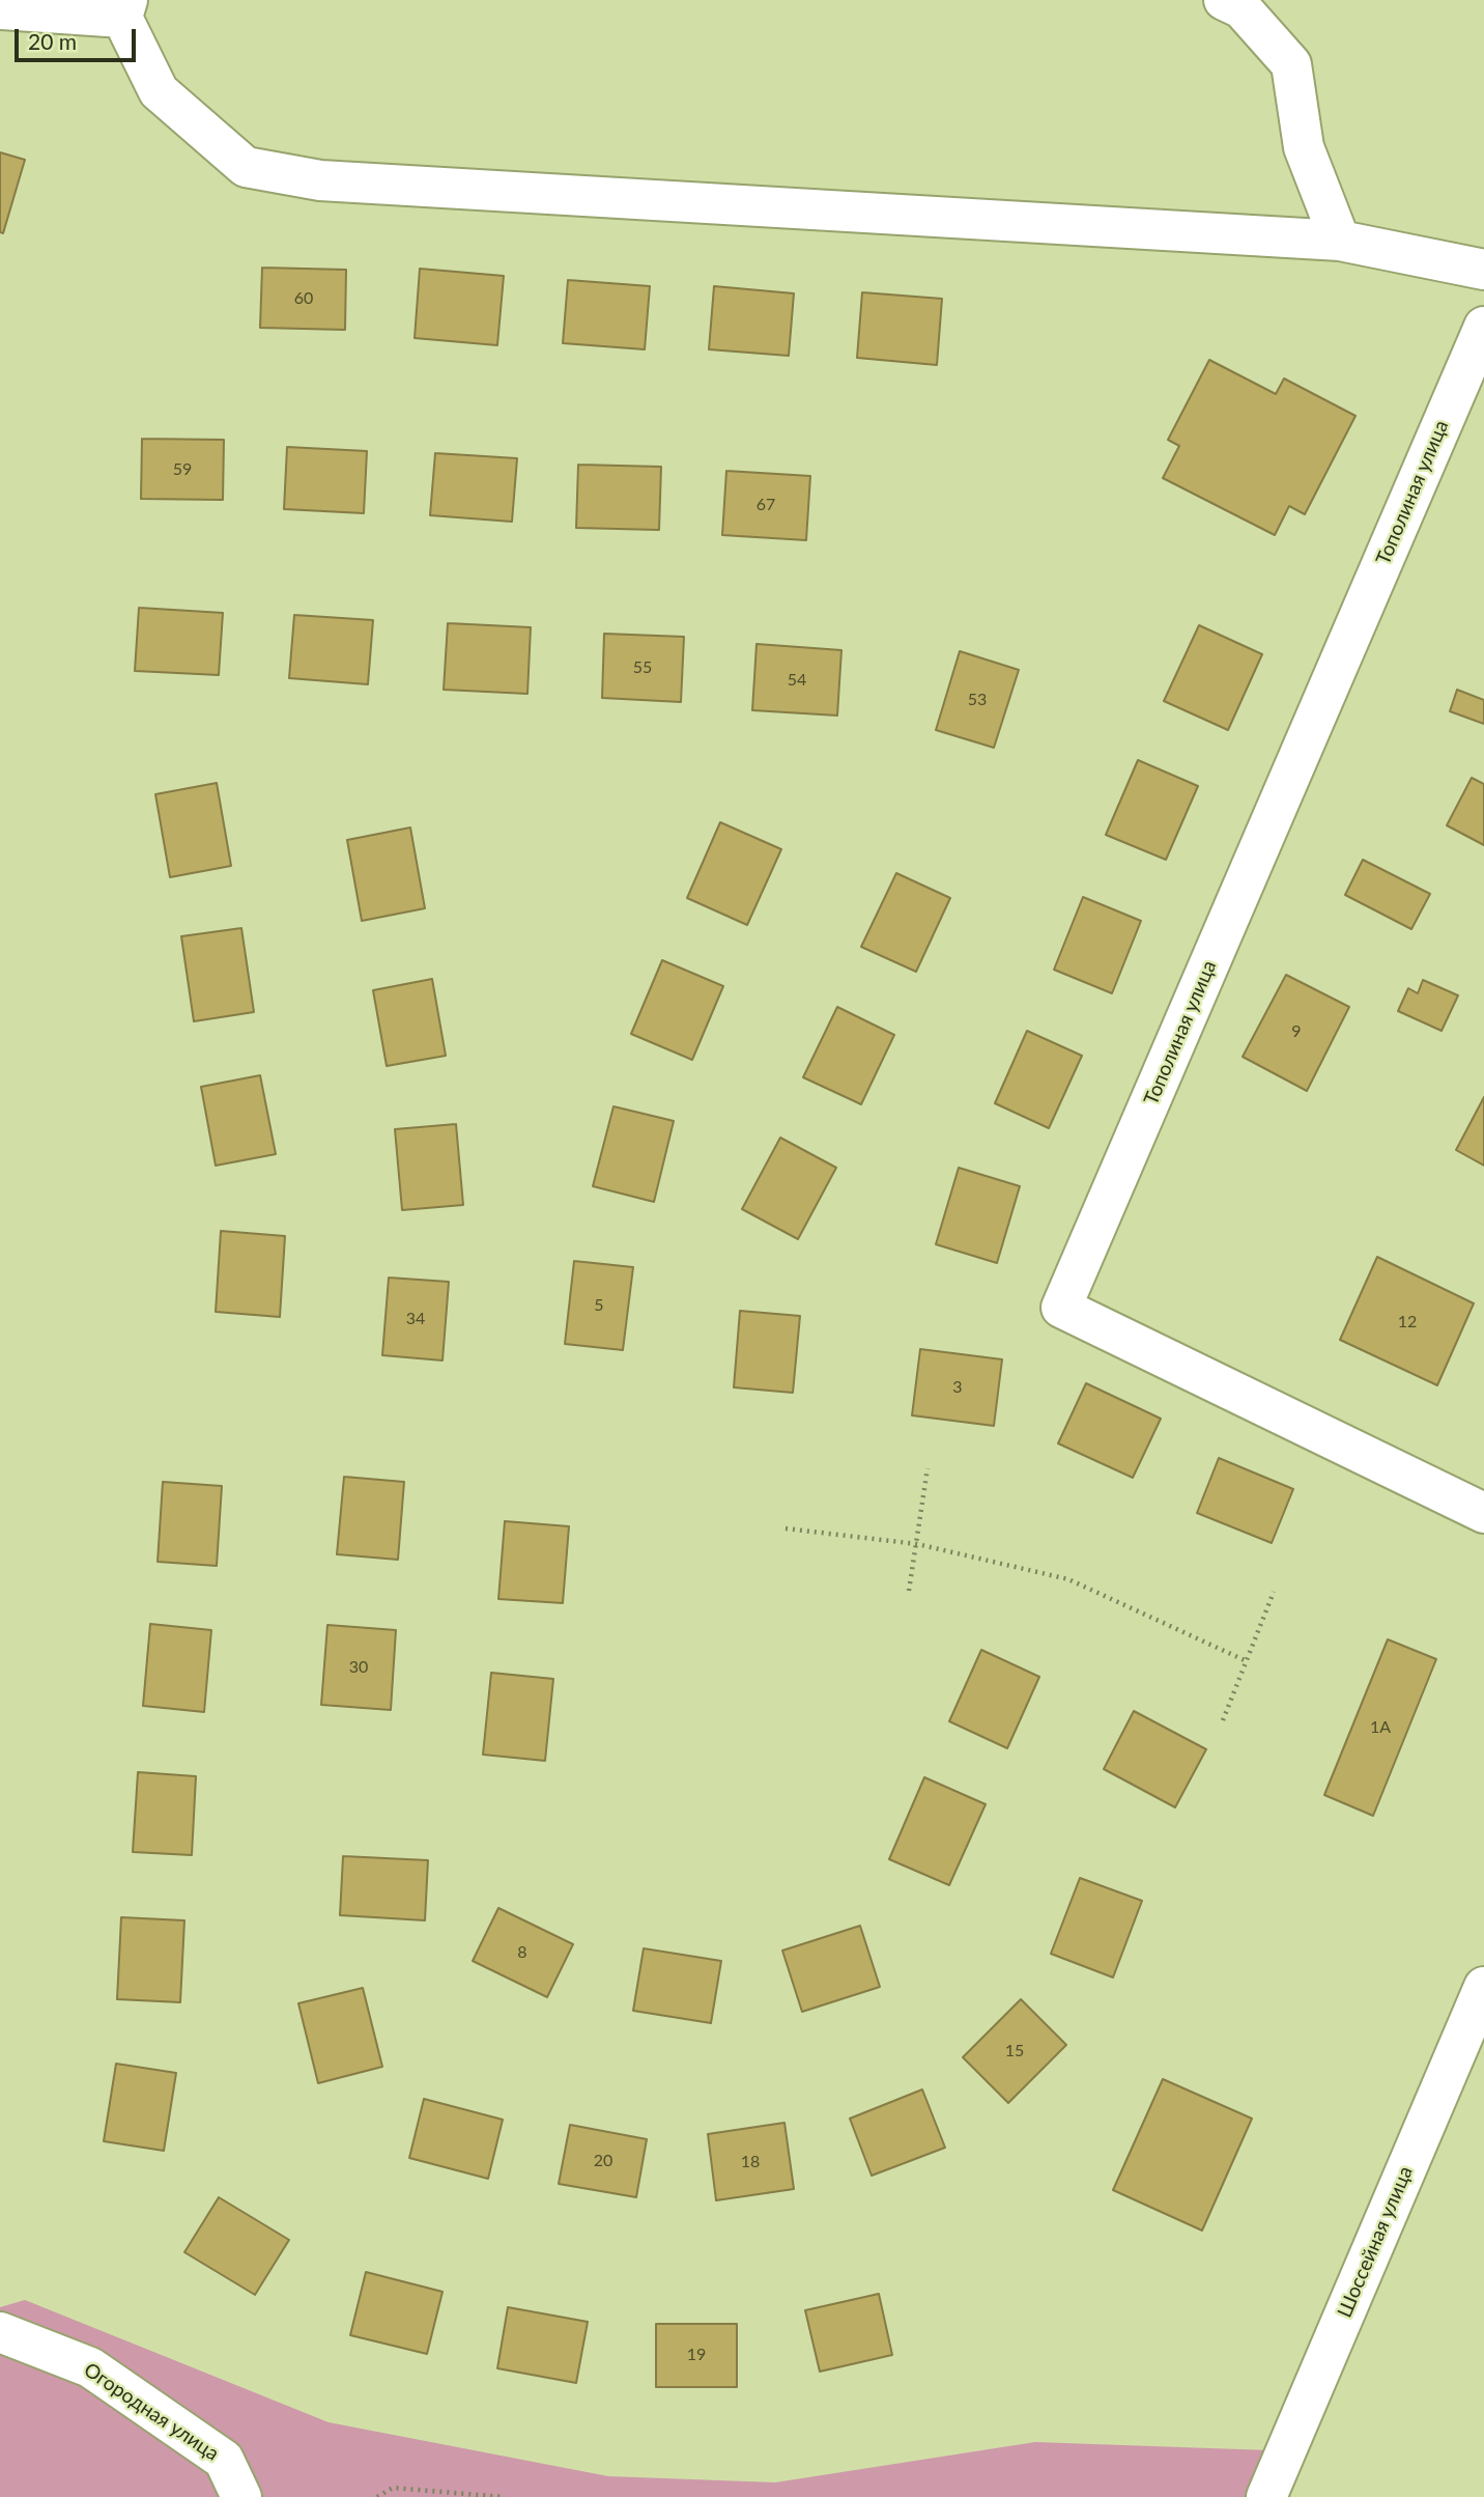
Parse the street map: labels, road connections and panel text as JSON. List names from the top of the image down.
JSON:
{
  "streets": {
    "street": ["Тополиная улица", "Шоссейная улица", "Огородная улица"]
  },
  "house_numbers": [
    "60",
    "59",
    "67",
    "55",
    "54",
    "53",
    "9",
    "5",
    "34",
    "12",
    "3",
    "30",
    "1А",
    "8",
    "15",
    "20",
    "18",
    "19"
  ],
  "scale_bar": "20 m"
}
